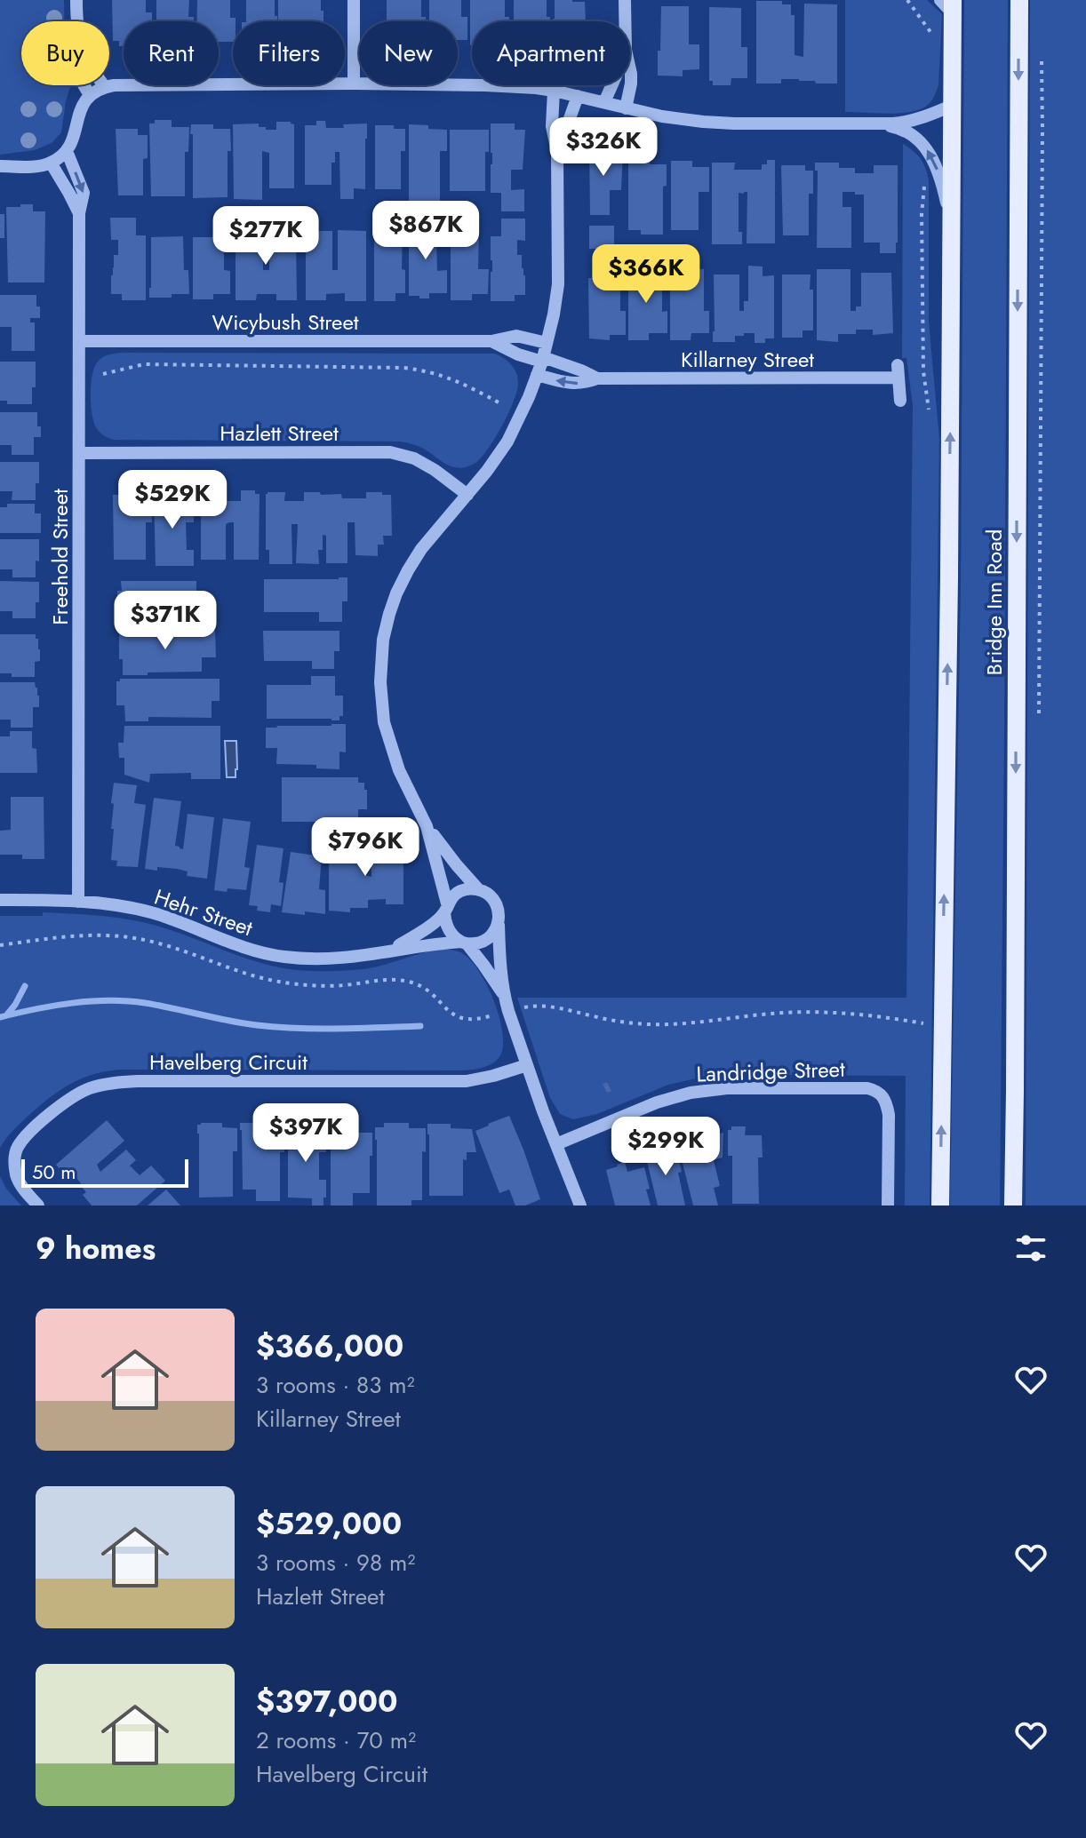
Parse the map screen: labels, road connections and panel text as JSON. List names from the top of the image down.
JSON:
{
  "streets": {
    "main road": ["Bridge Inn Road"],
    "street": [
      "Wicybush Street",
      "Killarney Street",
      "Hazlett Street",
      "Freehold Street",
      "Hehr Street",
      "Havelberg Circuit",
      "Landridge Street"
    ]
  },
  "crossings": [
    ["Wicybush Street", "Killarney Street"],
    ["Wicybush Street", "Freehold Street"],
    ["Hazlett Street", "Freehold Street"],
    ["Freehold Street", "Hehr Street"]
  ],
  "scale_bar": "50 m",
  "page": {
    "chip": [
      "Buy",
      "Rent",
      "Filters",
      "New",
      "Apartment"
    ],
    "price": [
      "$326K",
      "$867K",
      "$277K",
      "$366K",
      "$529K",
      "$371K",
      "$796K",
      "$397K",
      "$299K"
    ],
    "scale": "50 m",
    "heading": "9 homes",
    "list": [
      {
        "name": "$366,000",
        "note": "3 rooms · 83 m² · Killarney Street"
      },
      {
        "name": "$529,000",
        "note": "3 rooms · 98 m² · Hazlett Street"
      },
      {
        "name": "$397,000",
        "note": "2 rooms · 70 m² · Havelberg Circuit"
      }
    ]
  }
}
